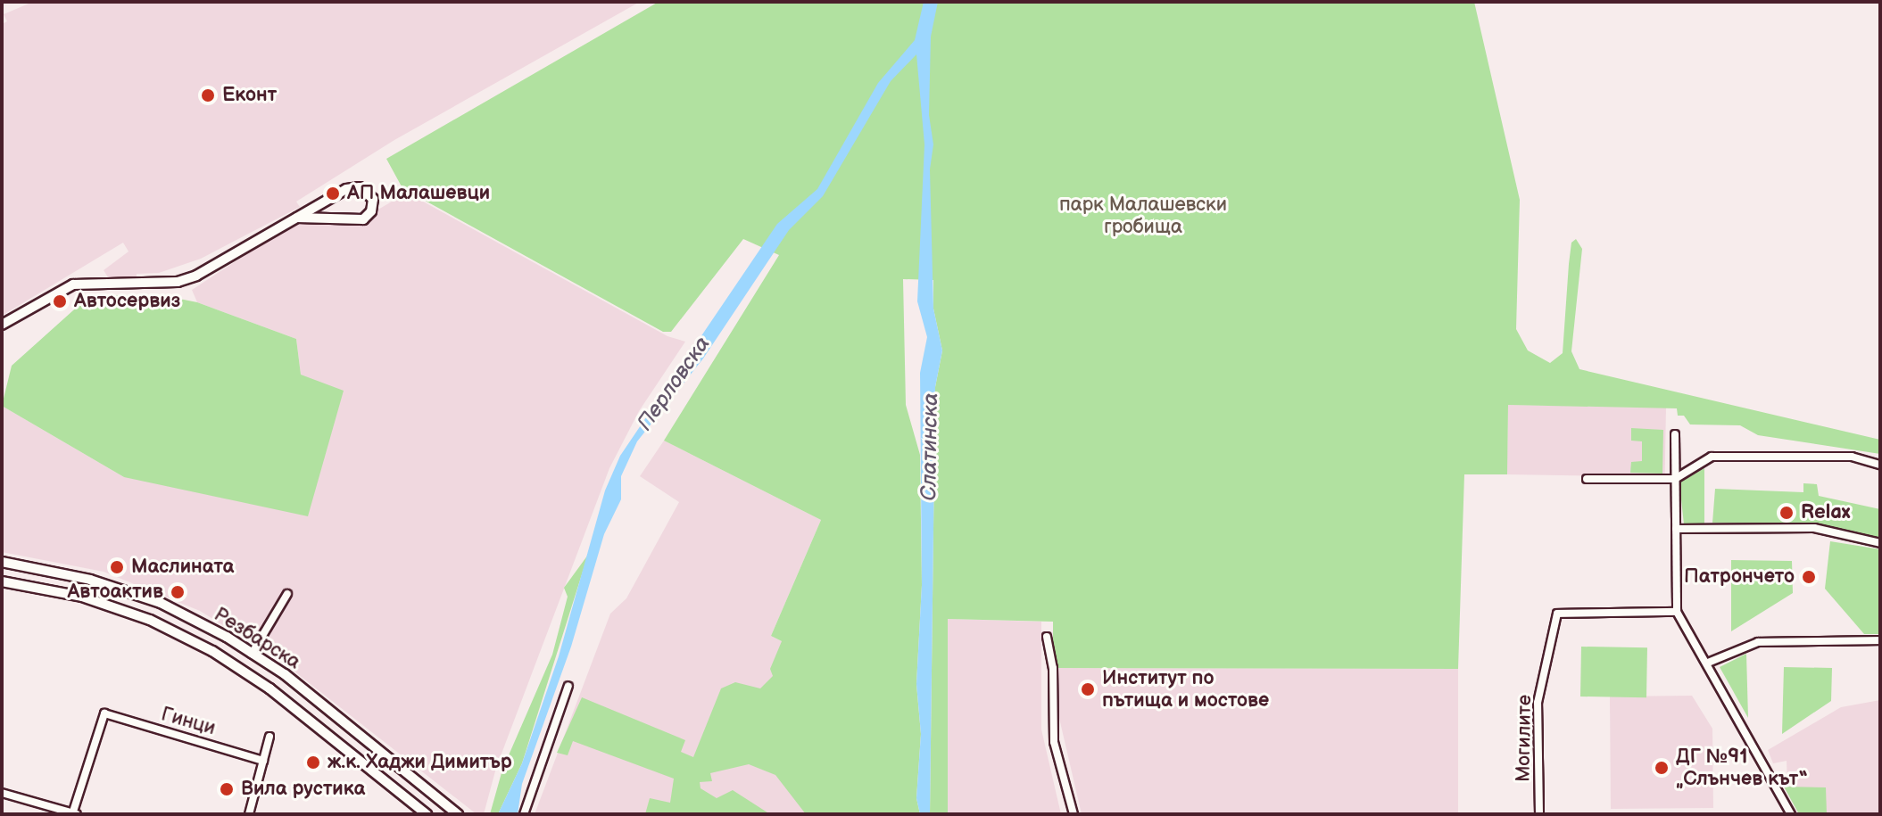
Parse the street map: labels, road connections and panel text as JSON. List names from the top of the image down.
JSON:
{
  "streets": {
    "street": ["Резбарска", "Гинци", "Могилите"]
  },
  "water": ["Перловска", "Слатинска"],
  "parks": ["парк Малашевски гробища"],
  "places": [
    "Еконт",
    "АП Малашевци",
    "Автосервиз",
    "Relax",
    "Маслината",
    "Патрончето",
    "Автоактив",
    "Институт по пътища и мостове",
    "ж.к. Хаджи Димитър",
    "ДГ №91 „Слънчев кът“",
    "Вила рустика"
  ]
}
